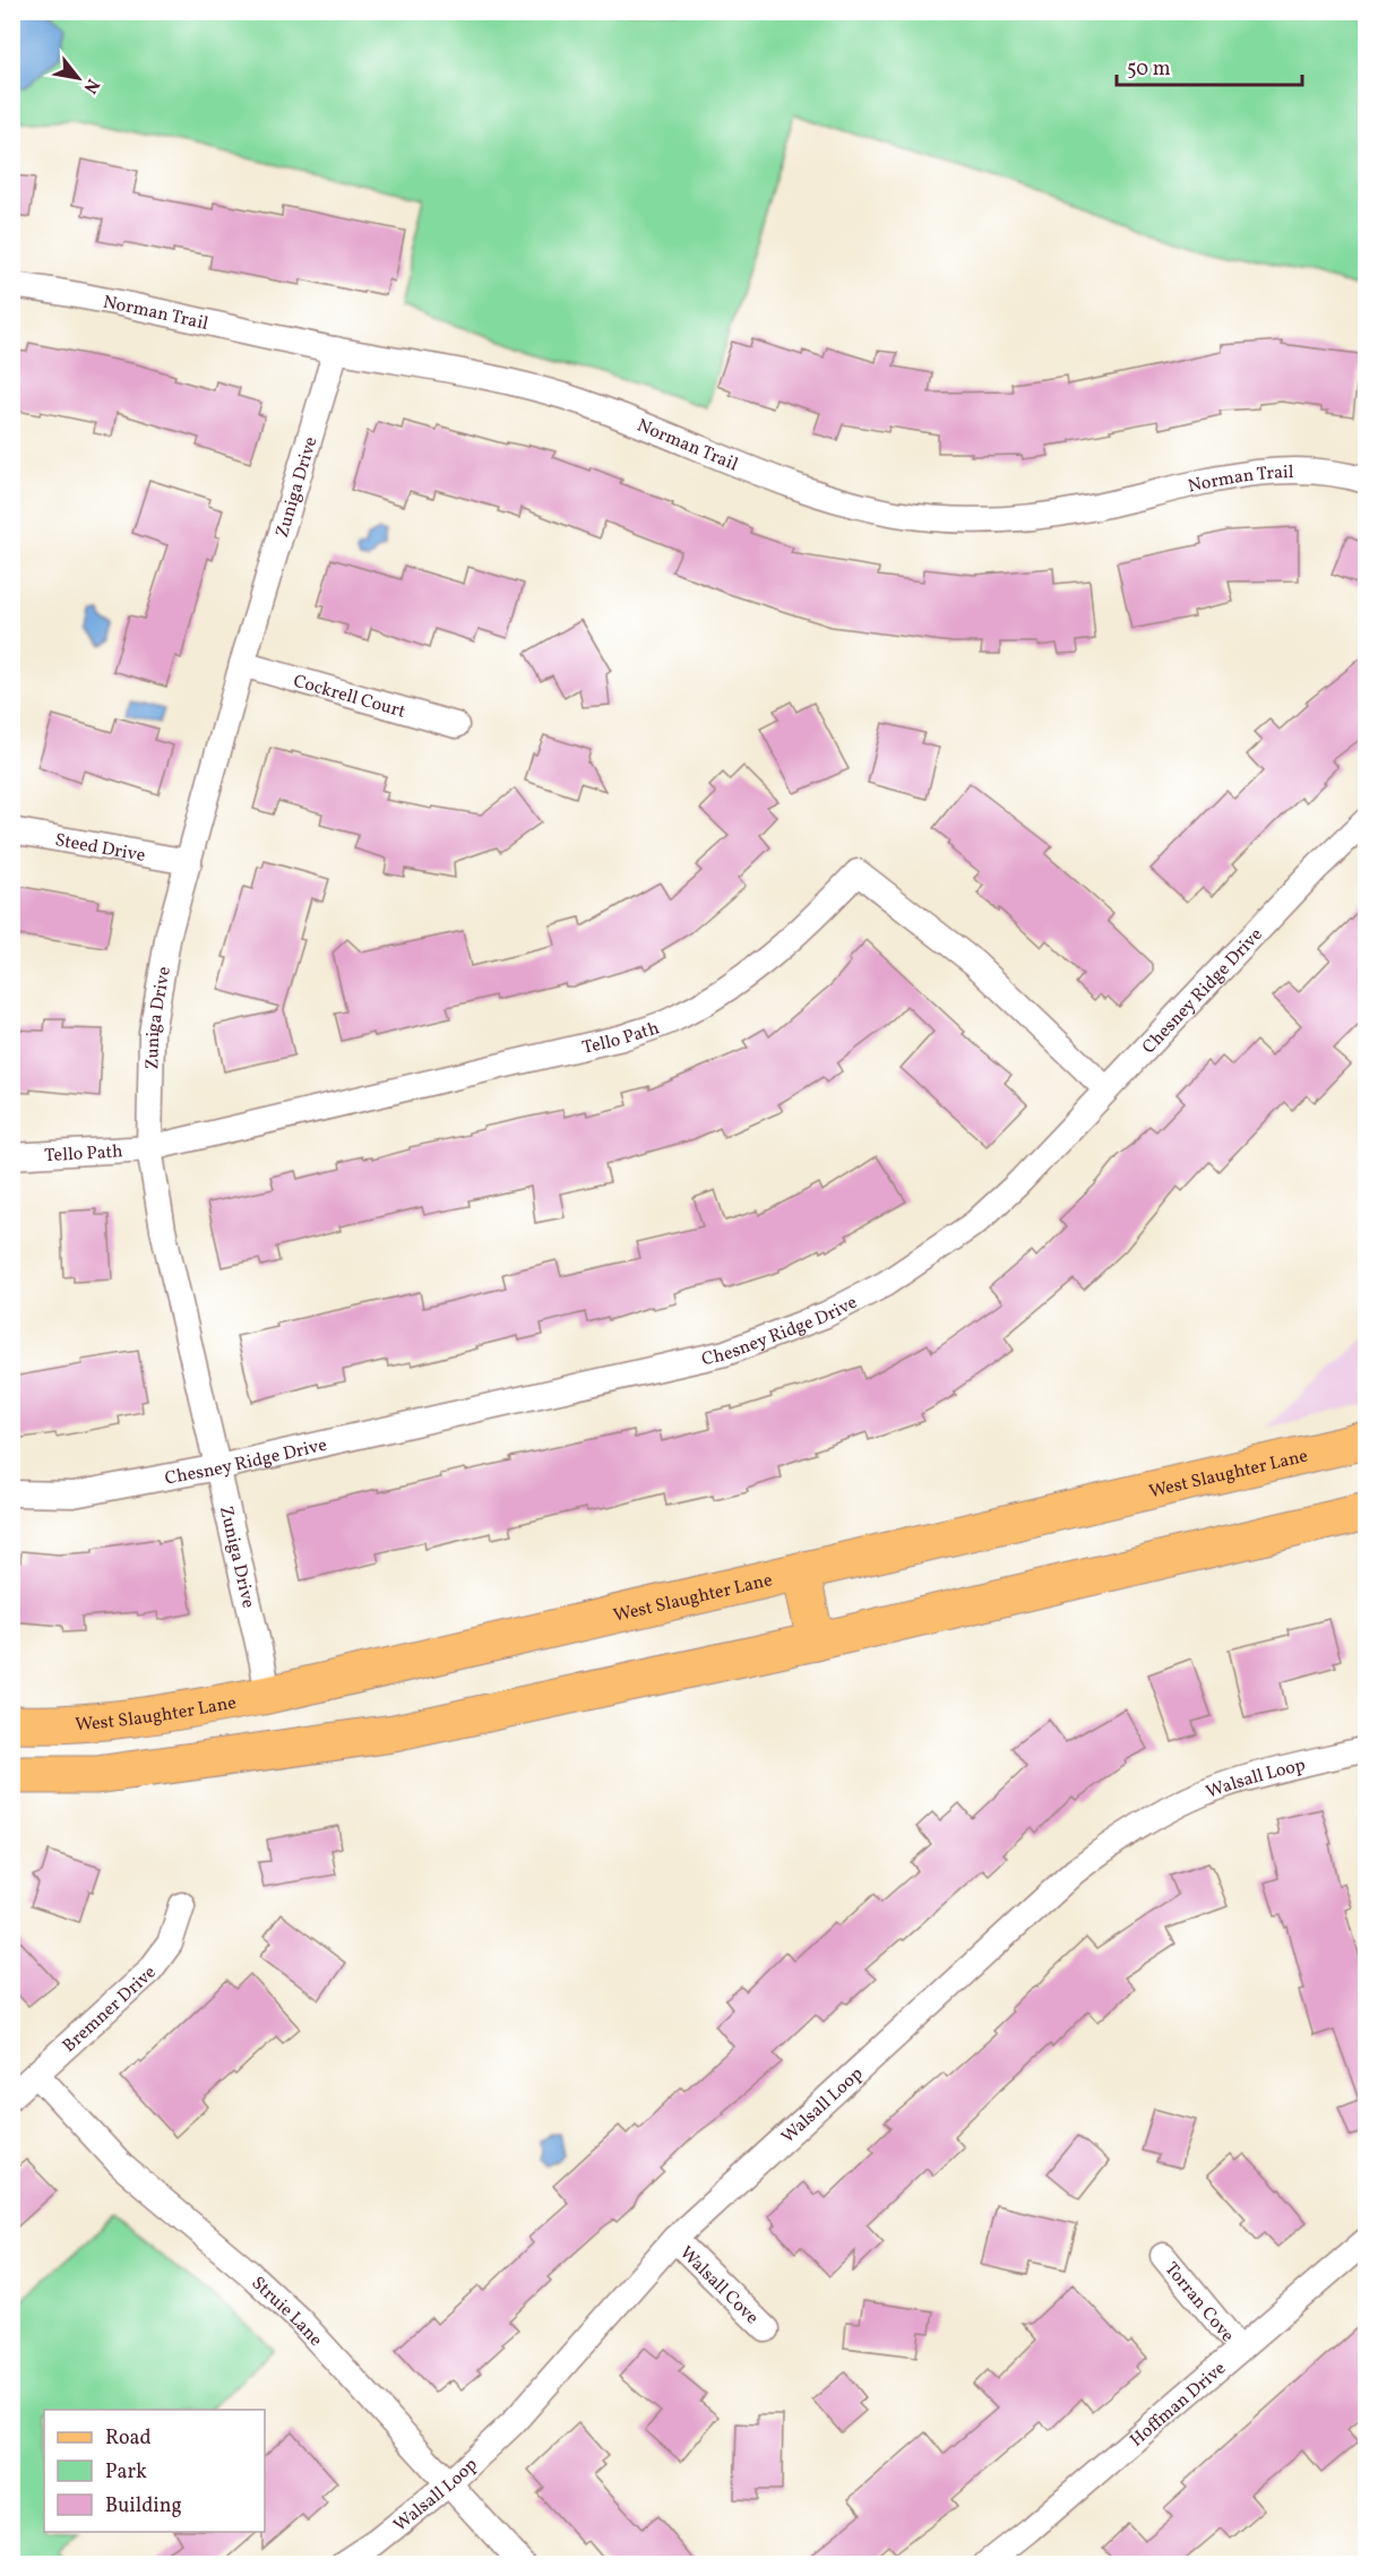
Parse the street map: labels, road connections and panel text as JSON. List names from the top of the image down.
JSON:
{
  "streets": {
    "main road": ["West Slaughter Lane"],
    "street": [
      "Norman Trail",
      "Zuniga Drive",
      "Cockrell Court",
      "Steed Drive",
      "Chesney Ridge Drive",
      "Tello Path",
      "Walsall Loop",
      "Bremner Drive",
      "Walsall Cove",
      "Torran Cove",
      "Struie Lane",
      "Hoffman Drive"
    ]
  },
  "crossings": [
    ["Norman Trail", "Zuniga Drive"],
    ["Zuniga Drive", "Cockrell Court"],
    ["Zuniga Drive", "Steed Drive"],
    ["Zuniga Drive", "Chesney Ridge Drive"],
    ["Zuniga Drive", "Tello Path"],
    ["Zuniga Drive", "West Slaughter Lane"],
    ["Chesney Ridge Drive", "Tello Path"],
    ["Walsall Loop", "Walsall Cove"],
    ["Walsall Loop", "Struie Lane"],
    ["Bremner Drive", "Struie Lane"],
    ["Torran Cove", "Hoffman Drive"]
  ],
  "legend": ["Road", "Park", "Building"],
  "scale_bar": "50 m",
  "north": "bottom right"
}
